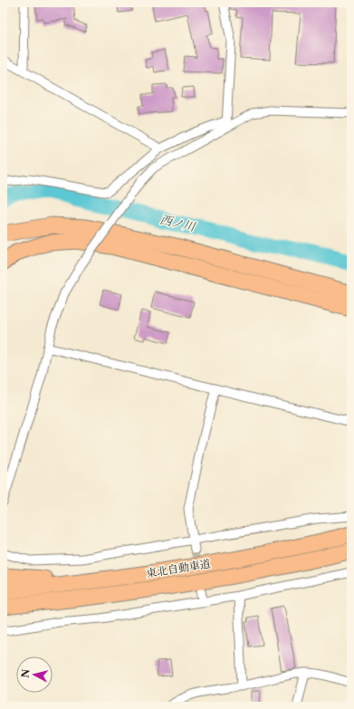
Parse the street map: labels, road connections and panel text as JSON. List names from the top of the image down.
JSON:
{
  "streets": {
    "highway": ["東北自動車道"]
  },
  "water": ["西ノ川"],
  "north": "left"
}
